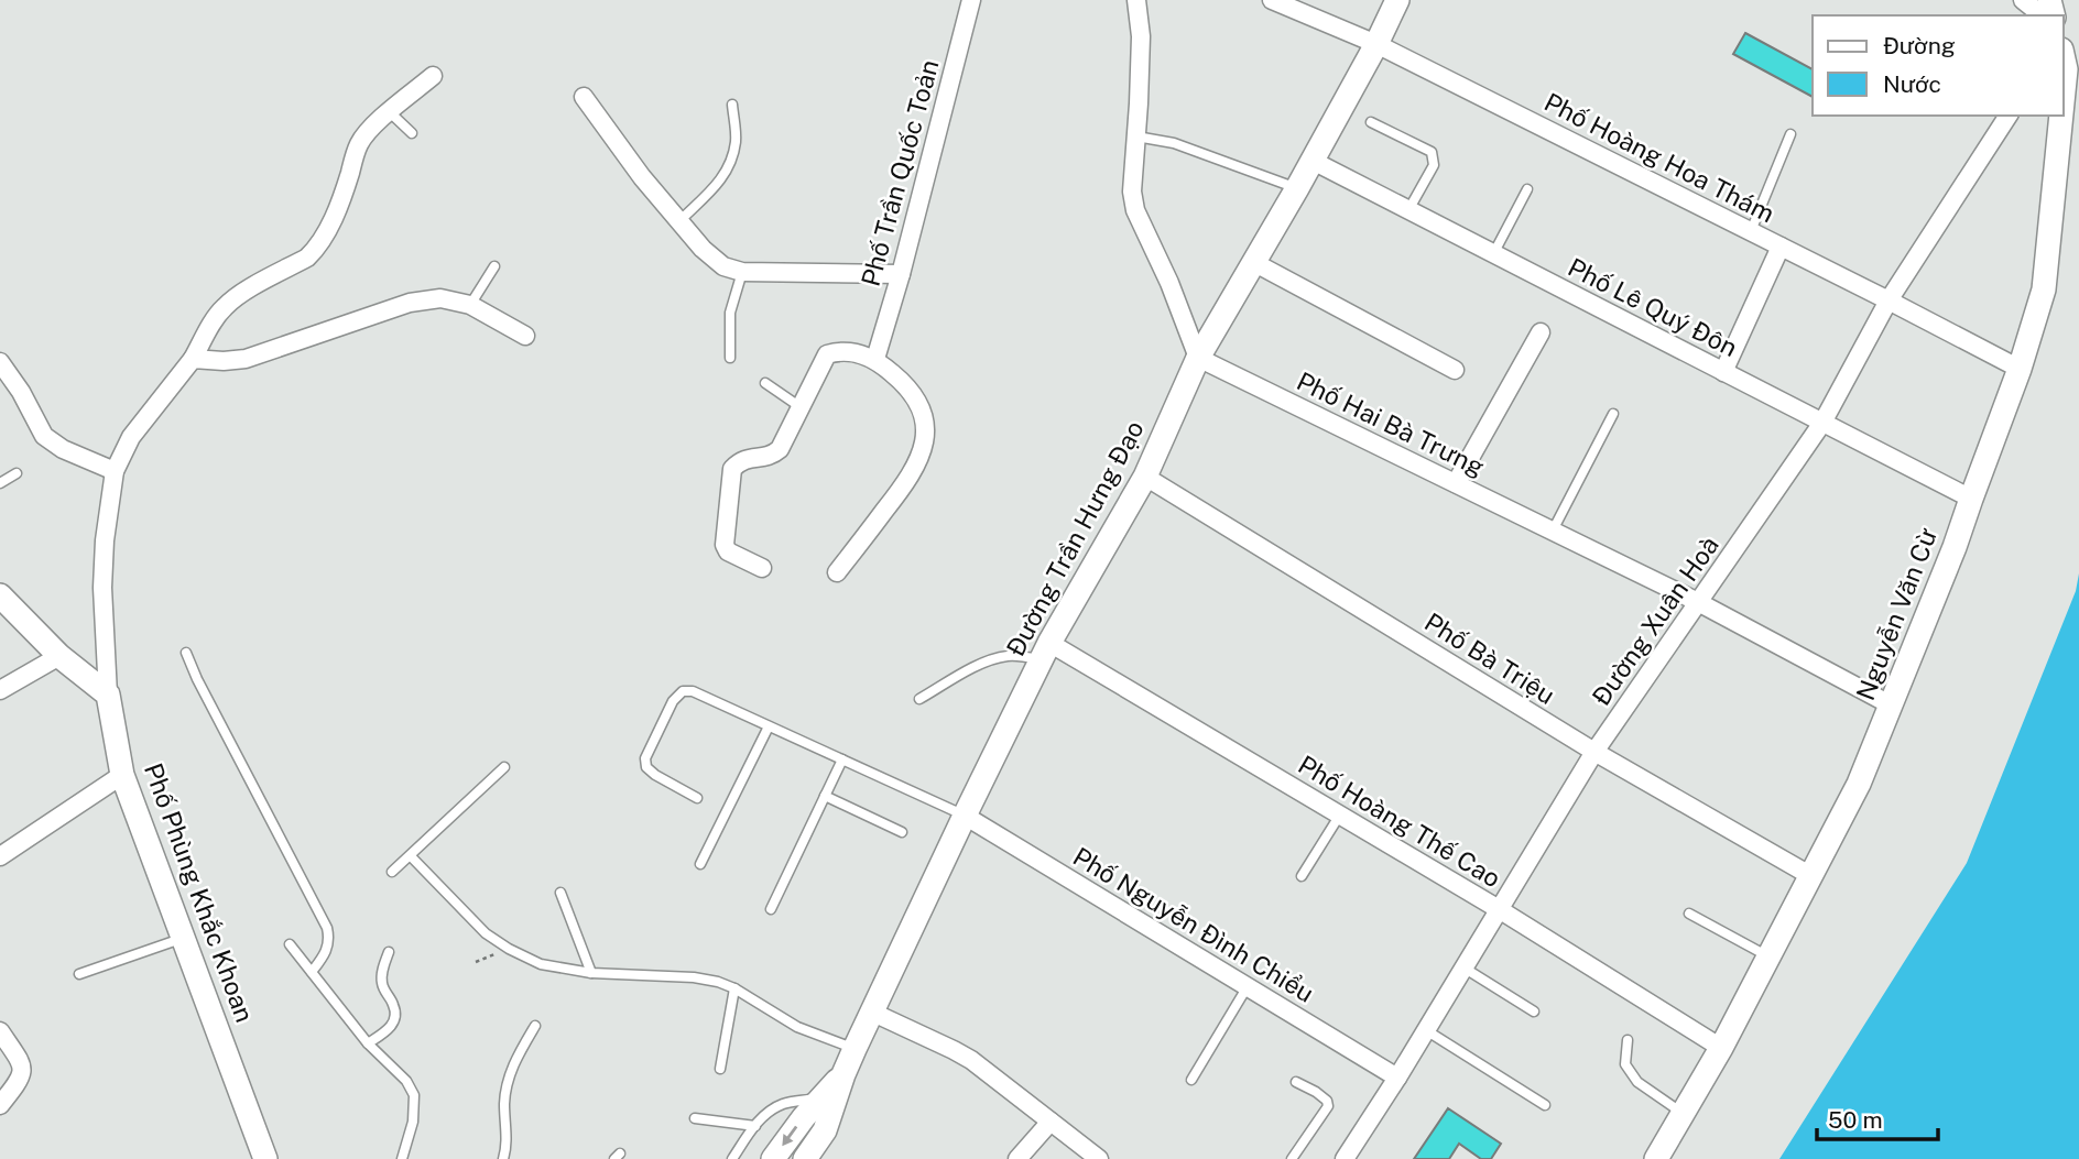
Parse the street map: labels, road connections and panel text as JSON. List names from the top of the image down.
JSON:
{
  "streets": {
    "street": [
      "Phố Hoàng Hoa Thám",
      "Phố Trần Quốc Toản",
      "Phố Lê Quý Đôn",
      "Phố Hai Bà Trưng",
      "Đường Trần Hưng Đạo",
      "Nguyễn Văn Cừ",
      "Đường Xuân Hoà",
      "Phố Bà Triệu",
      "Phố Hoàng Thế Cao",
      "Phố Phùng Khắc Khoan",
      "Phố Nguyễn Đình Chiểu"
    ]
  },
  "crossings": [
    ["Phố Hoàng Hoa Thám", "Đường Trần Hưng Đạo"],
    ["Phố Hoàng Hoa Thám", "Nguyễn Văn Cừ"],
    ["Phố Hoàng Hoa Thám", "Đường Xuân Hoà"],
    ["Phố Lê Quý Đôn", "Đường Trần Hưng Đạo"],
    ["Phố Lê Quý Đôn", "Nguyễn Văn Cừ"],
    ["Phố Lê Quý Đôn", "Đường Xuân Hoà"],
    ["Phố Hai Bà Trưng", "Đường Trần Hưng Đạo"],
    ["Phố Hai Bà Trưng", "Nguyễn Văn Cừ"],
    ["Phố Hai Bà Trưng", "Đường Xuân Hoà"],
    ["Đường Trần Hưng Đạo", "Phố Bà Triệu"],
    ["Đường Trần Hưng Đạo", "Phố Hoàng Thế Cao"],
    ["Đường Trần Hưng Đạo", "Phố Nguyễn Đình Chiểu"],
    ["Nguyễn Văn Cừ", "Phố Bà Triệu"],
    ["Nguyễn Văn Cừ", "Phố Hoàng Thế Cao"],
    ["Đường Xuân Hoà", "Phố Bà Triệu"],
    ["Đường Xuân Hoà", "Phố Hoàng Thế Cao"],
    ["Đường Xuân Hoà", "Phố Nguyễn Đình Chiểu"]
  ],
  "legend": ["Đường", "Nước"],
  "scale_bar": "50 m"
}
